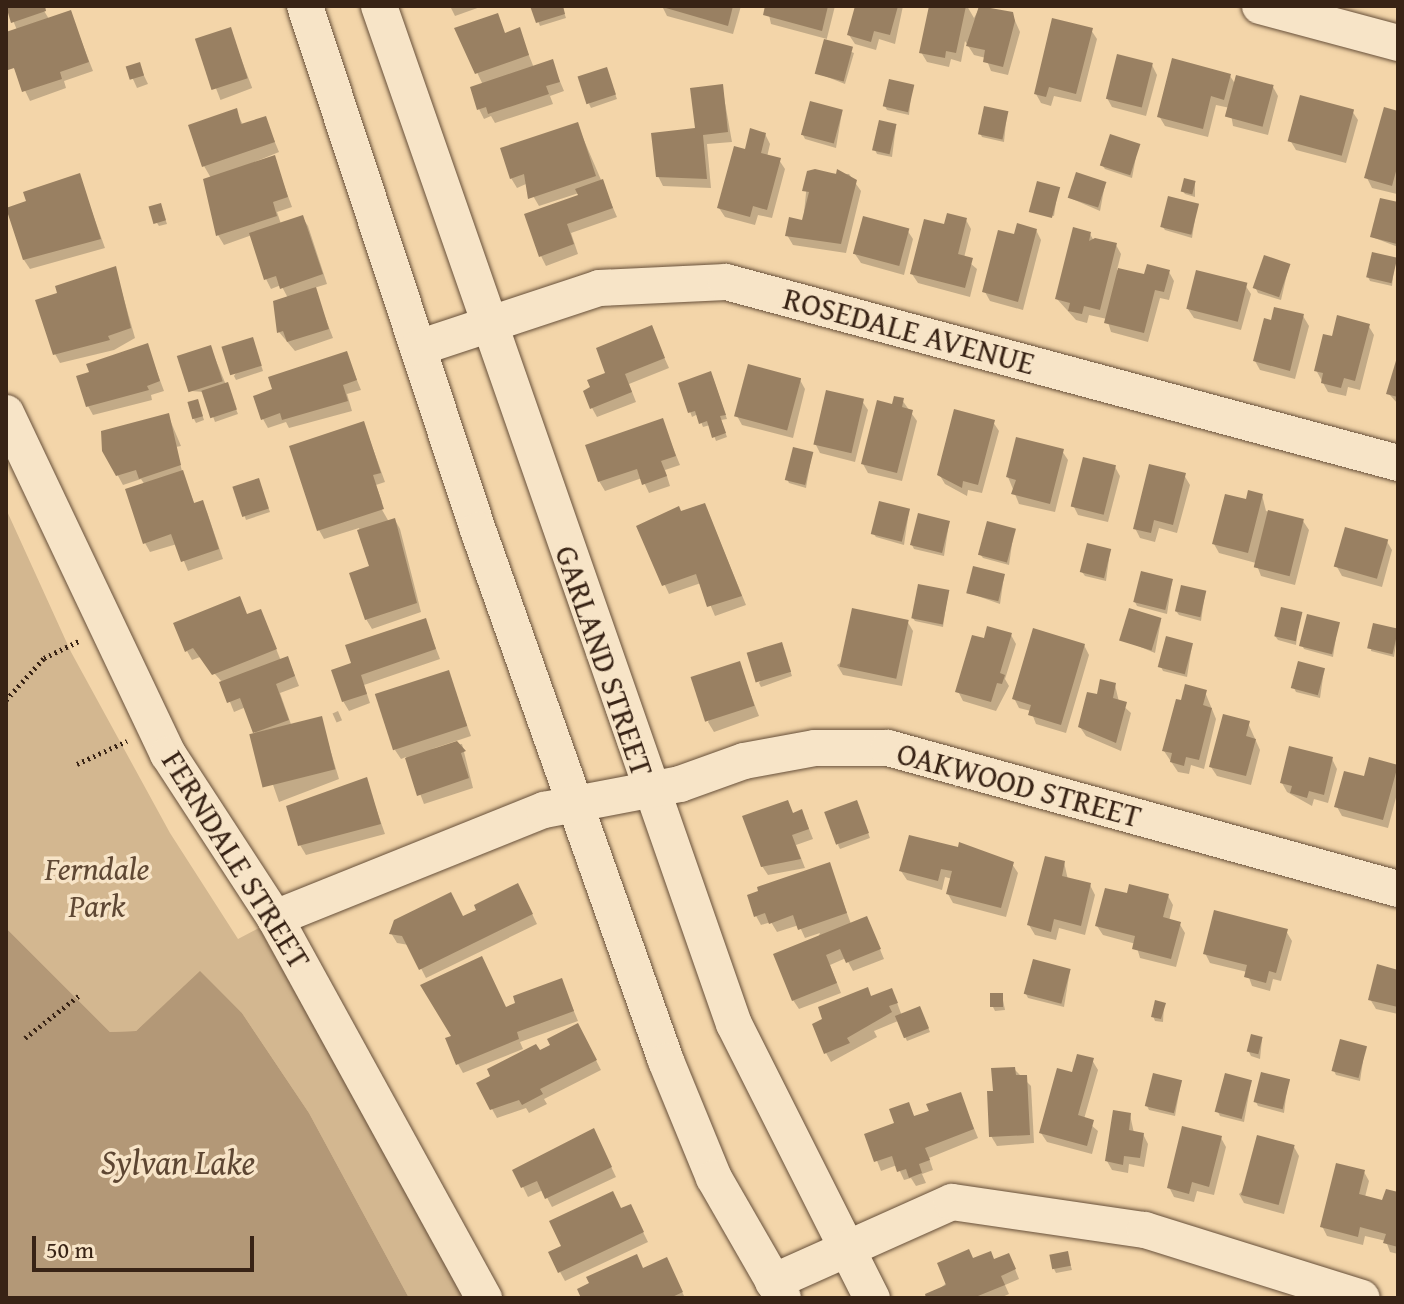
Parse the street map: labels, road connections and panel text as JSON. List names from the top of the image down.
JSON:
{
  "streets": {
    "street": [
      "ROSEDALE AVENUE",
      "GARLAND STREET",
      "OAKWOOD STREET",
      "FERNDALE STREET"
    ]
  },
  "crossings": [
    ["ROSEDALE AVENUE", "GARLAND STREET"],
    ["GARLAND STREET", "OAKWOOD STREET"],
    ["OAKWOOD STREET", "FERNDALE STREET"]
  ],
  "water": ["Sylvan Lake"],
  "parks": ["Ferndale Park"],
  "scale_bar": "50 m"
}
